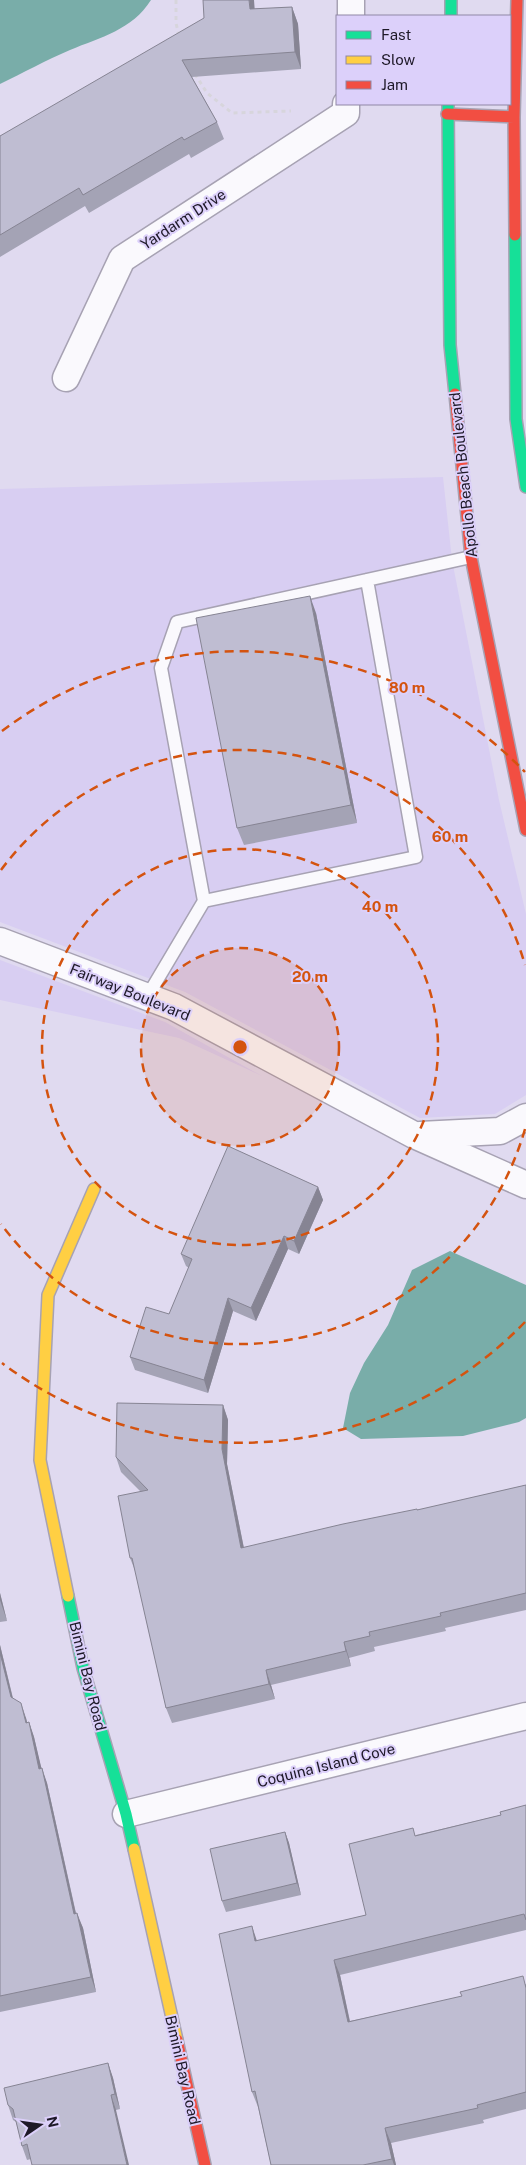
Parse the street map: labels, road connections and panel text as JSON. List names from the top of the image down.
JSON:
{
  "streets": {
    "main road": ["Apollo Beach Boulevard", "Bimini Bay Road"],
    "street": ["Yardarm Drive", "Fairway Boulevard", "Coquina Island Cove"]
  },
  "crossings": [
    ["Bimini Bay Road", "Coquina Island Cove"]
  ],
  "legend": ["Fast", "Slow", "Jam"],
  "north": "right",
  "rings": [
    "80 m",
    "60 m",
    "40 m",
    "20 m"
  ]
}
